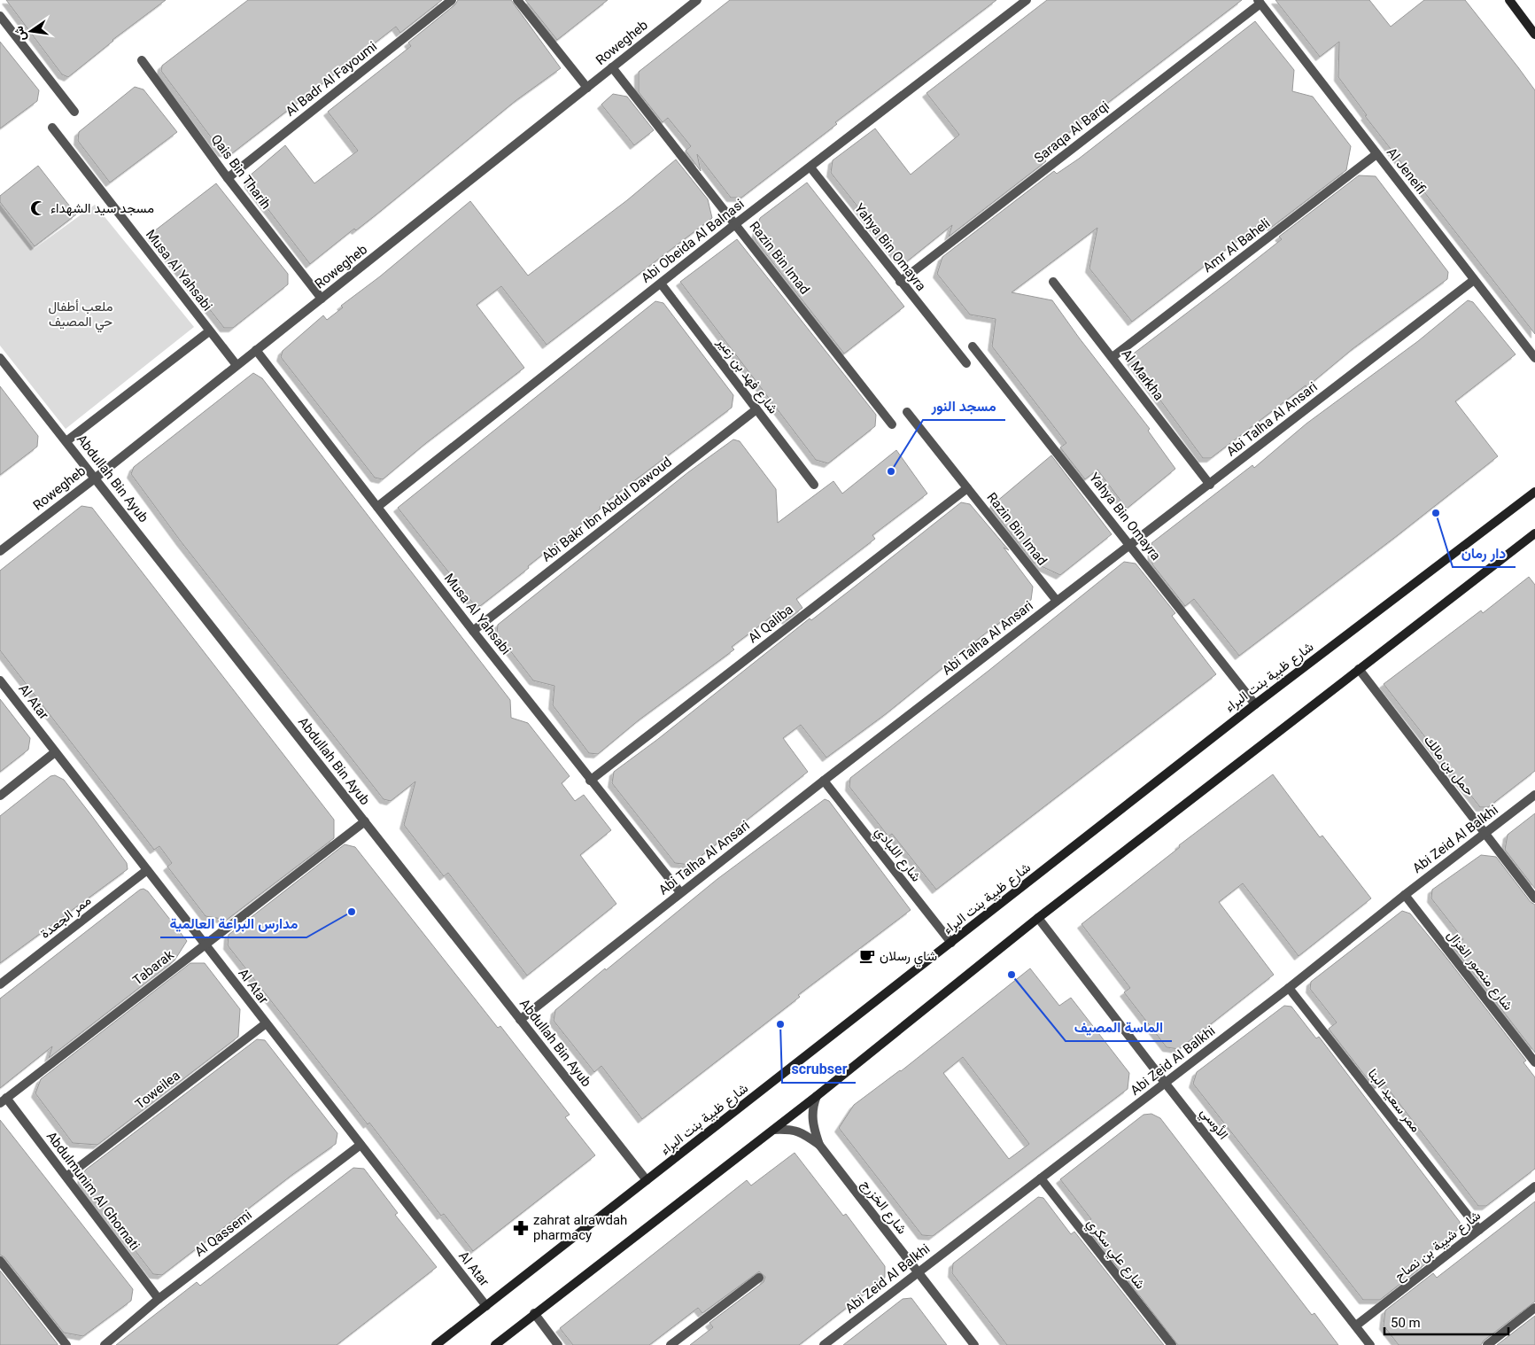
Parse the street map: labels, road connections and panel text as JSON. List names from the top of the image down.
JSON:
{
  "streets": {
    "street": [
      "Rowegheb",
      "Al Badr Al Fayoumi",
      "Saraqa Al Barqi",
      "Al Jeneifi",
      "Qais Bin Tharih",
      "Abi Obeida Al Balnasi",
      "Amr Al Baheli",
      "Yahya Bin Omayra",
      "Razin Bin Imad",
      "Musa Al Yahsabi",
      "Al Markha",
      "شارع فهد بن زعير",
      "Abi Talha Al Ansari",
      "Abdullah Bin Ayub",
      "Abi Bakr Ibn Abdul Dawoud",
      "Al Qaliba",
      "شارع ظبية بنت البراء",
      "Al Atar",
      "حمل بن مالك",
      "Abi Zeid Al Balkhi",
      "شارع اللبادي",
      "ممر الجعدة",
      "Tabarak",
      "شارع منصور الغزال",
      "Toweilea",
      "ممر سعيد البنا",
      "الأوسي",
      "Abdulmunim Al Ghornati",
      "شارع الخزرج",
      "Al Qassemi",
      "شارع شيبة بن نصاح",
      "شارع علي سكري"
    ]
  },
  "crossings": [
    ["Rowegheb", "Qais Bin Tharih"],
    ["Rowegheb", "Razin Bin Imad"],
    ["Rowegheb", "Musa Al Yahsabi"],
    ["Rowegheb", "Abdullah Bin Ayub"],
    ["Al Badr Al Fayoumi", "Qais Bin Tharih"],
    ["Saraqa Al Barqi", "Al Jeneifi"],
    ["Saraqa Al Barqi", "Yahya Bin Omayra"],
    ["Al Jeneifi", "Amr Al Baheli"],
    ["Al Jeneifi", "Abi Talha Al Ansari"],
    ["Abi Obeida Al Balnasi", "Yahya Bin Omayra"],
    ["Abi Obeida Al Balnasi", "Razin Bin Imad"],
    ["Abi Obeida Al Balnasi", "Musa Al Yahsabi"],
    ["Abi Obeida Al Balnasi", "شارع فهد بن زعير"],
    ["Amr Al Baheli", "Al Markha"],
    ["Yahya Bin Omayra", "Abi Talha Al Ansari"],
    ["Yahya Bin Omayra", "شارع ظبية بنت البراء"],
    ["Razin Bin Imad", "Abi Talha Al Ansari"],
    ["Razin Bin Imad", "Al Qaliba"],
    ["Musa Al Yahsabi", "Abi Talha Al Ansari"],
    ["Musa Al Yahsabi", "Abi Bakr Ibn Abdul Dawoud"],
    ["Musa Al Yahsabi", "Al Qaliba"],
    ["Al Markha", "Abi Talha Al Ansari"],
    ["شارع فهد بن زعير", "Abi Bakr Ibn Abdul Dawoud"],
    ["Abi Talha Al Ansari", "Abdullah Bin Ayub"],
    ["Abi Talha Al Ansari", "شارع اللبادي"],
    ["Abdullah Bin Ayub", "شارع ظبية بنت البراء"],
    ["Abdullah Bin Ayub", "Tabarak"],
    ["شارع ظبية بنت البراء", "Al Atar"],
    ["شارع ظبية بنت البراء", "شارع اللبادي"],
    ["Al Atar", "ممر الجعدة"],
    ["Al Atar", "Tabarak"],
    ["Al Atar", "Toweilea"],
    ["Al Atar", "Al Qassemi"],
    ["حمل بن مالك", "Abi Zeid Al Balkhi"],
    ["Abi Zeid Al Balkhi", "شارع منصور الغزال"],
    ["Abi Zeid Al Balkhi", "ممر سعيد البنا"],
    ["Abi Zeid Al Balkhi", "الأوسي"],
    ["Abi Zeid Al Balkhi", "شارع الخزرج"],
    ["Abi Zeid Al Balkhi", "شارع علي سكري"],
    ["Tabarak", "Abdulmunim Al Ghornati"],
    ["Toweilea", "Abdulmunim Al Ghornati"],
    ["ممر سعيد البنا", "شارع شيبة بن نصاح"],
    ["الأوسي", "شارع شيبة بن نصاح"],
    ["Abdulmunim Al Ghornati", "Al Qassemi"]
  ],
  "parks": ["ملعب أطفال حي المصيف"],
  "places": {
    "mosque": ["مسجد سيد الشهداء"],
    "other": [
      "مسجد النور",
      "دار رمان",
      "مدارس البراعة العالمية",
      "الماسة المصيف",
      "scrubser"
    ],
    "cafe": ["شاي رسلان"],
    "pharmacy": ["zahrat alrawdah pharmacy"]
  },
  "scale_bar": "50 m",
  "north": "left"
}
